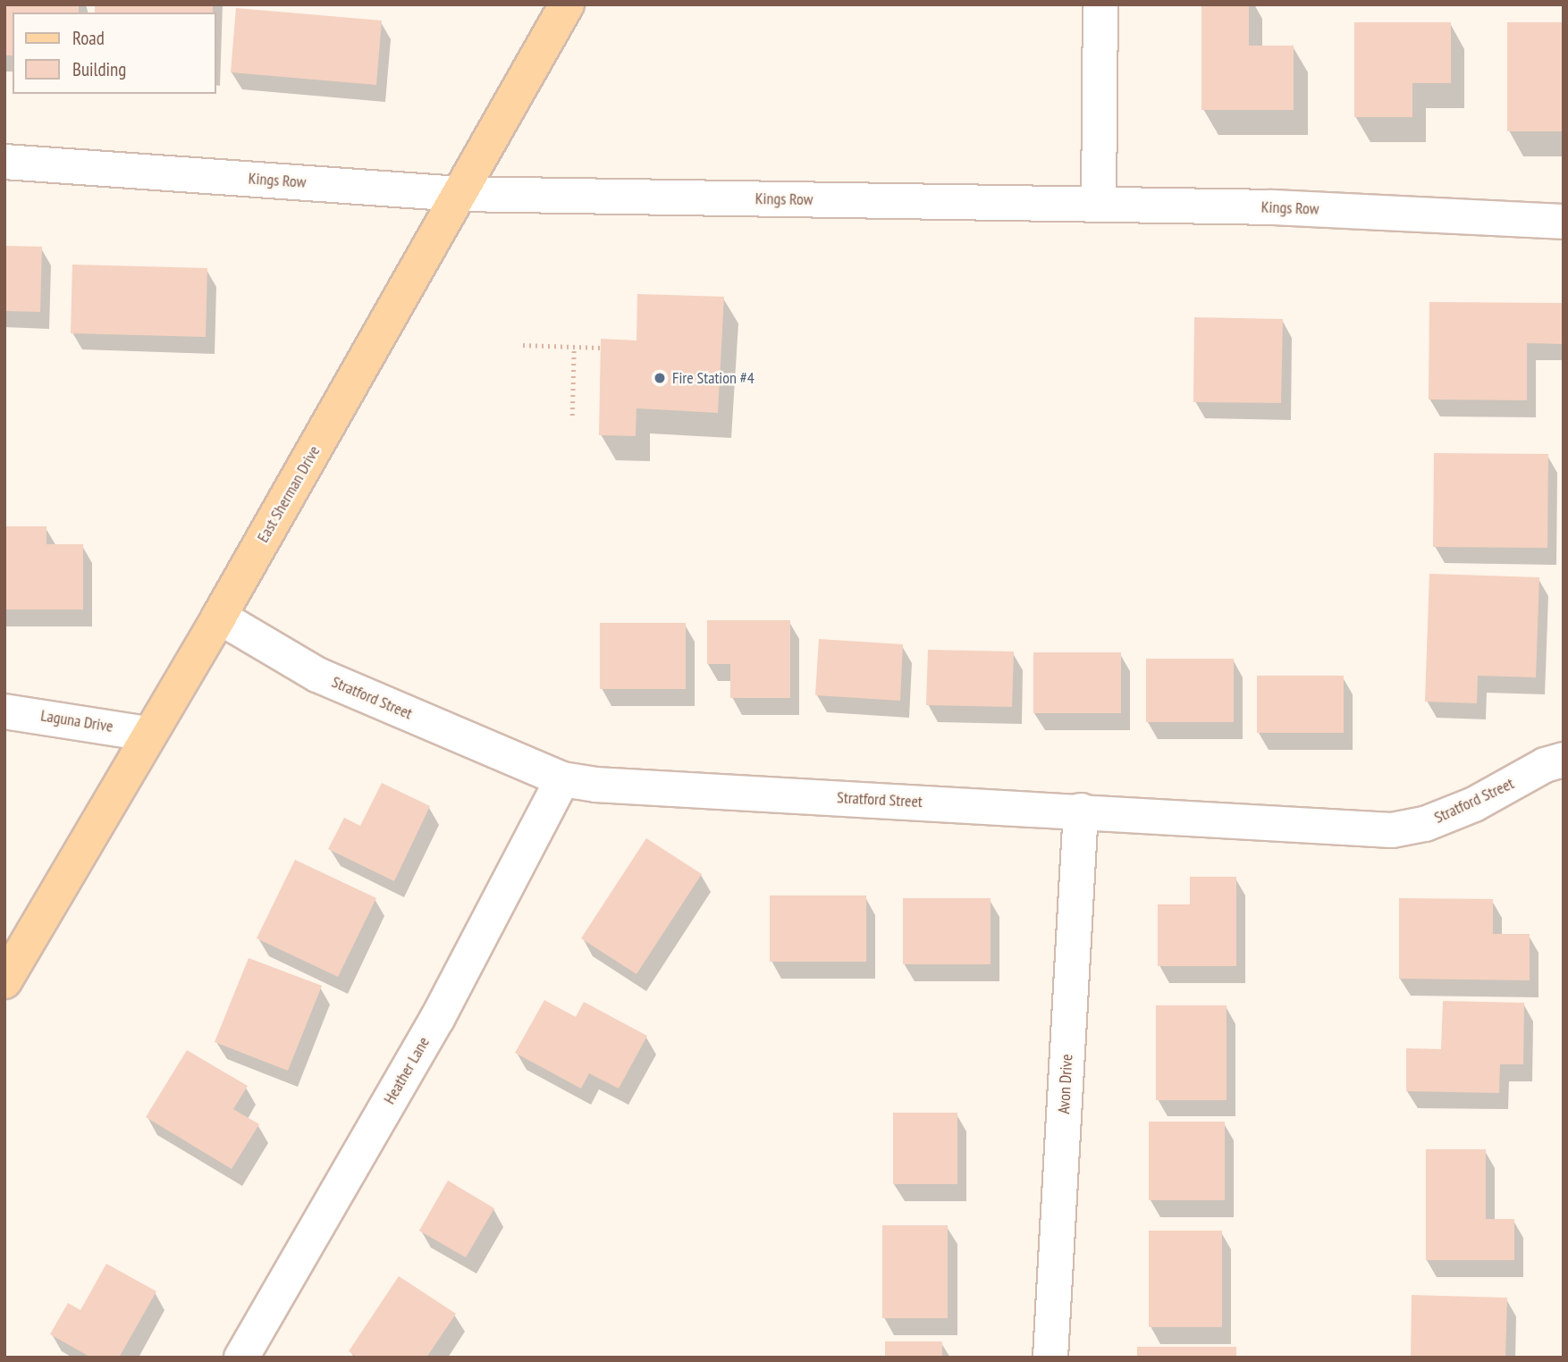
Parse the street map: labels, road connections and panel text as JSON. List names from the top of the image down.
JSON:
{
  "streets": {
    "main road": ["East Sherman Drive"],
    "street": [
      "Kings Row",
      "Stratford Street",
      "Laguna Drive",
      "Heather Lane",
      "Avon Drive"
    ]
  },
  "crossings": [
    ["Kings Row", "East Sherman Drive"],
    ["East Sherman Drive", "Stratford Street"],
    ["East Sherman Drive", "Laguna Drive"],
    ["Stratford Street", "Heather Lane"],
    ["Stratford Street", "Avon Drive"]
  ],
  "places": ["Fire Station #4"],
  "legend": ["Road", "Building"]
}
